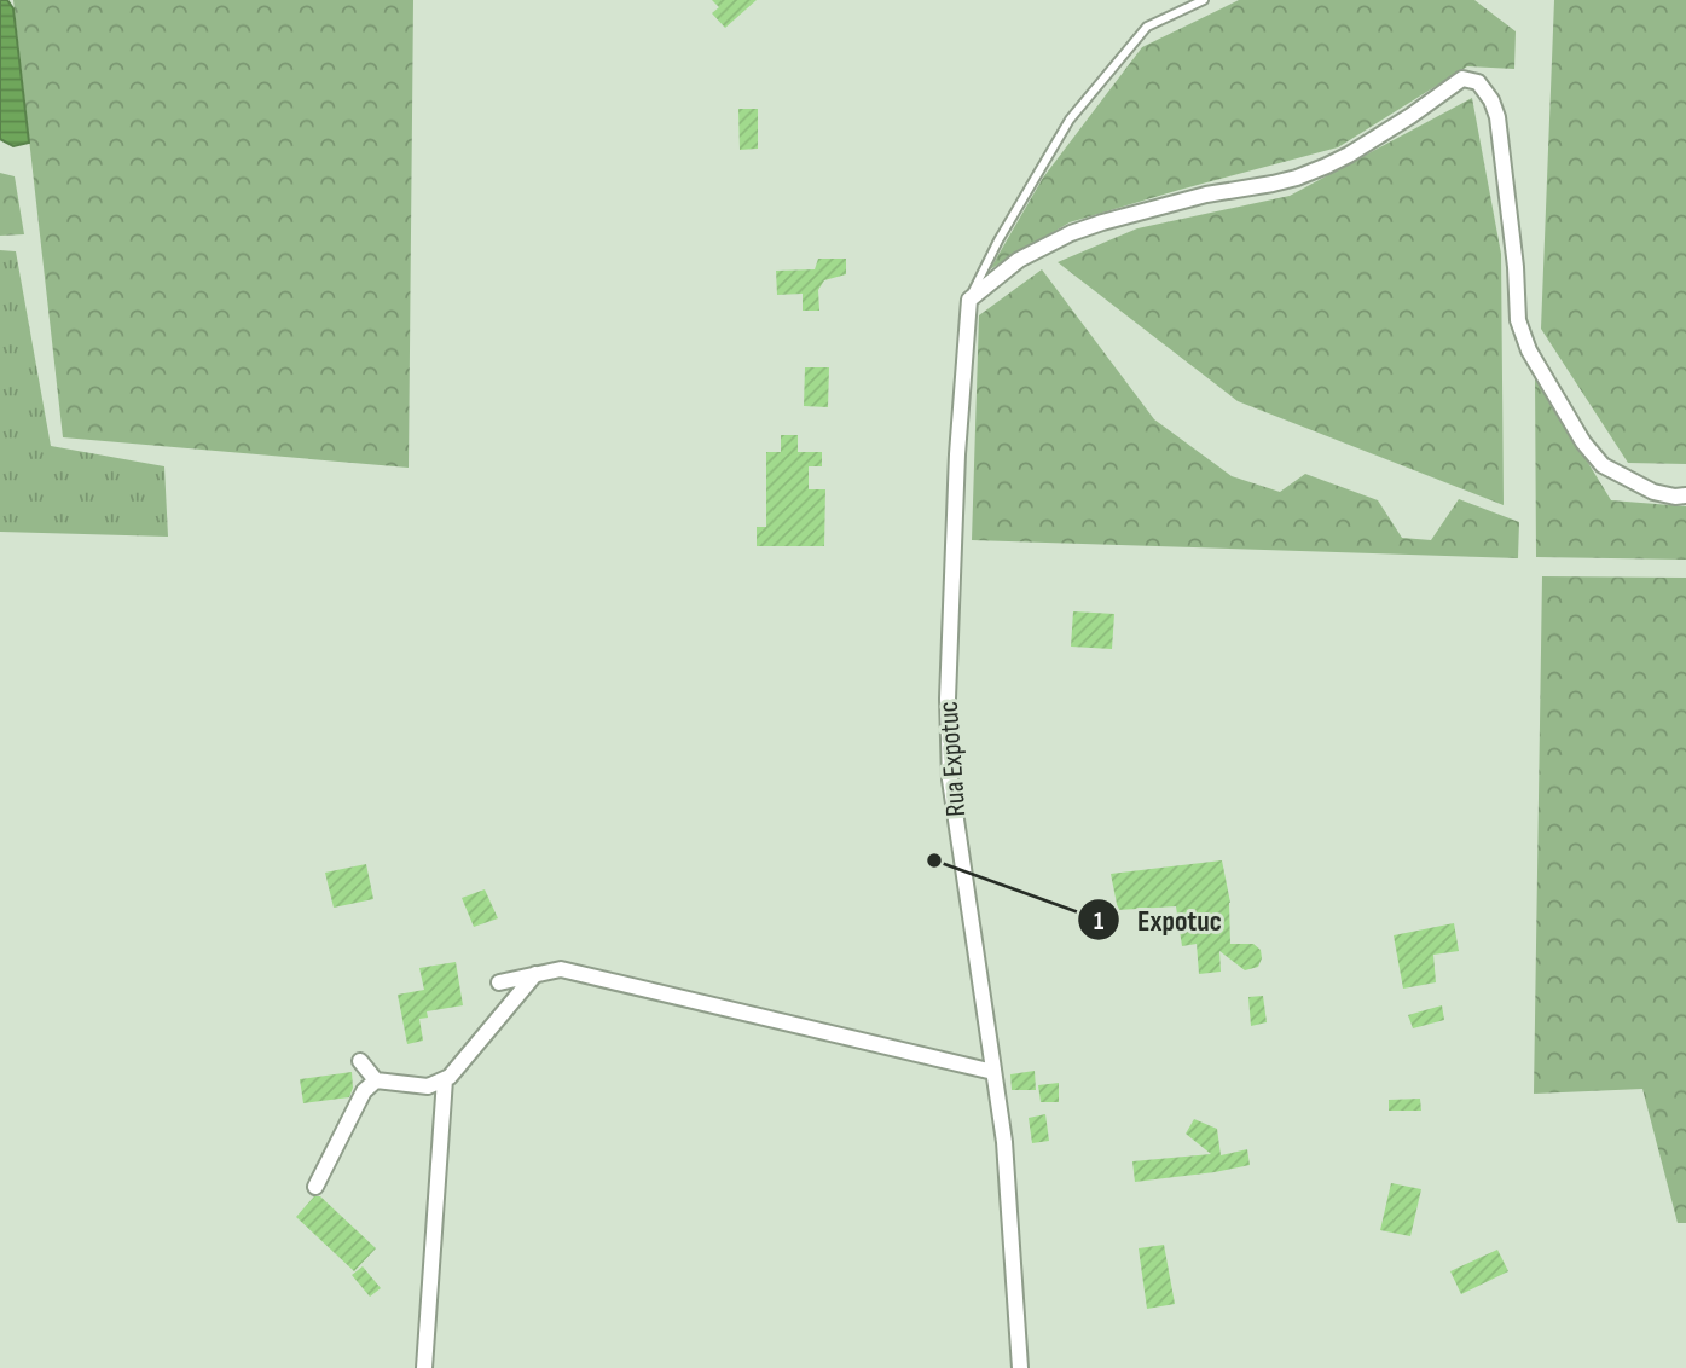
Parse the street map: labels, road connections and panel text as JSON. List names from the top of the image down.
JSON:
{
  "streets": {
    "street": ["Rua Expotuc"]
  },
  "places": ["Expotuc"]
}
